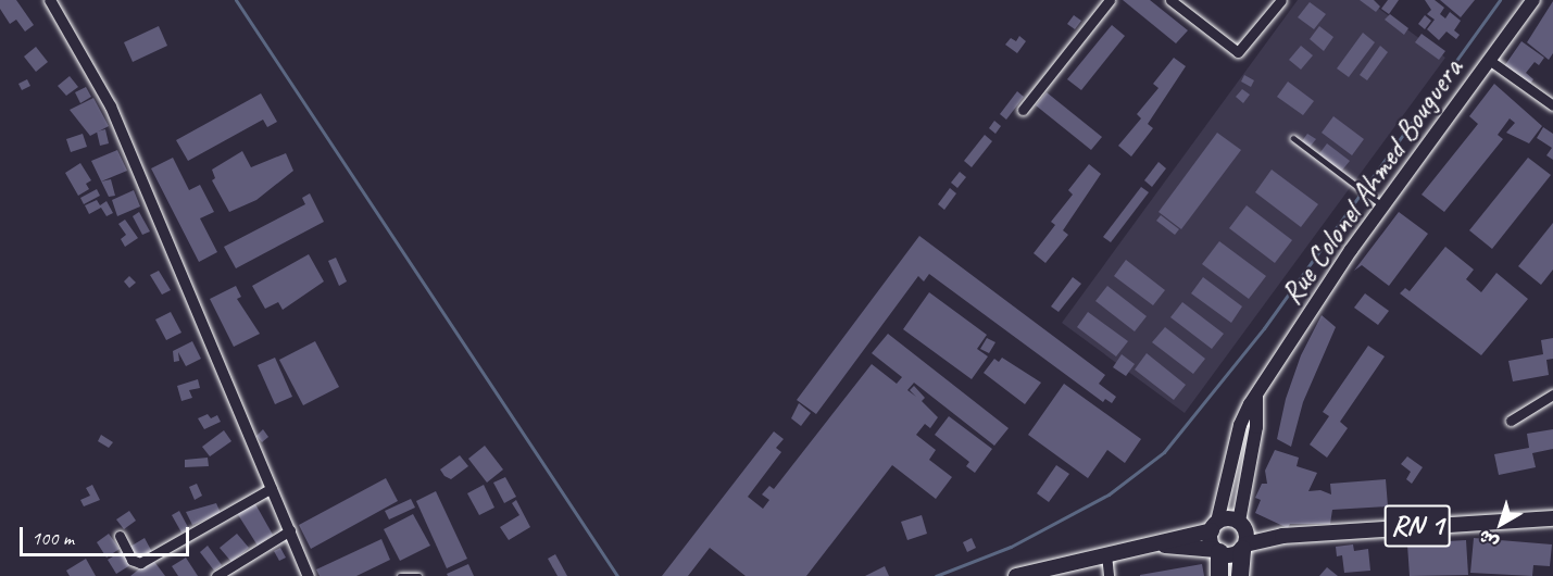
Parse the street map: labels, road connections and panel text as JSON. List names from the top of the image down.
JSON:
{
  "streets": {
    "main road": ["Rue Colonel Ahmed Bouguera", "RN 1"]
  },
  "crossings": [
    ["Rue Colonel Ahmed Bouguera", "RN 1"]
  ],
  "scale_bar": "100 m",
  "north": "bottom left"
}
